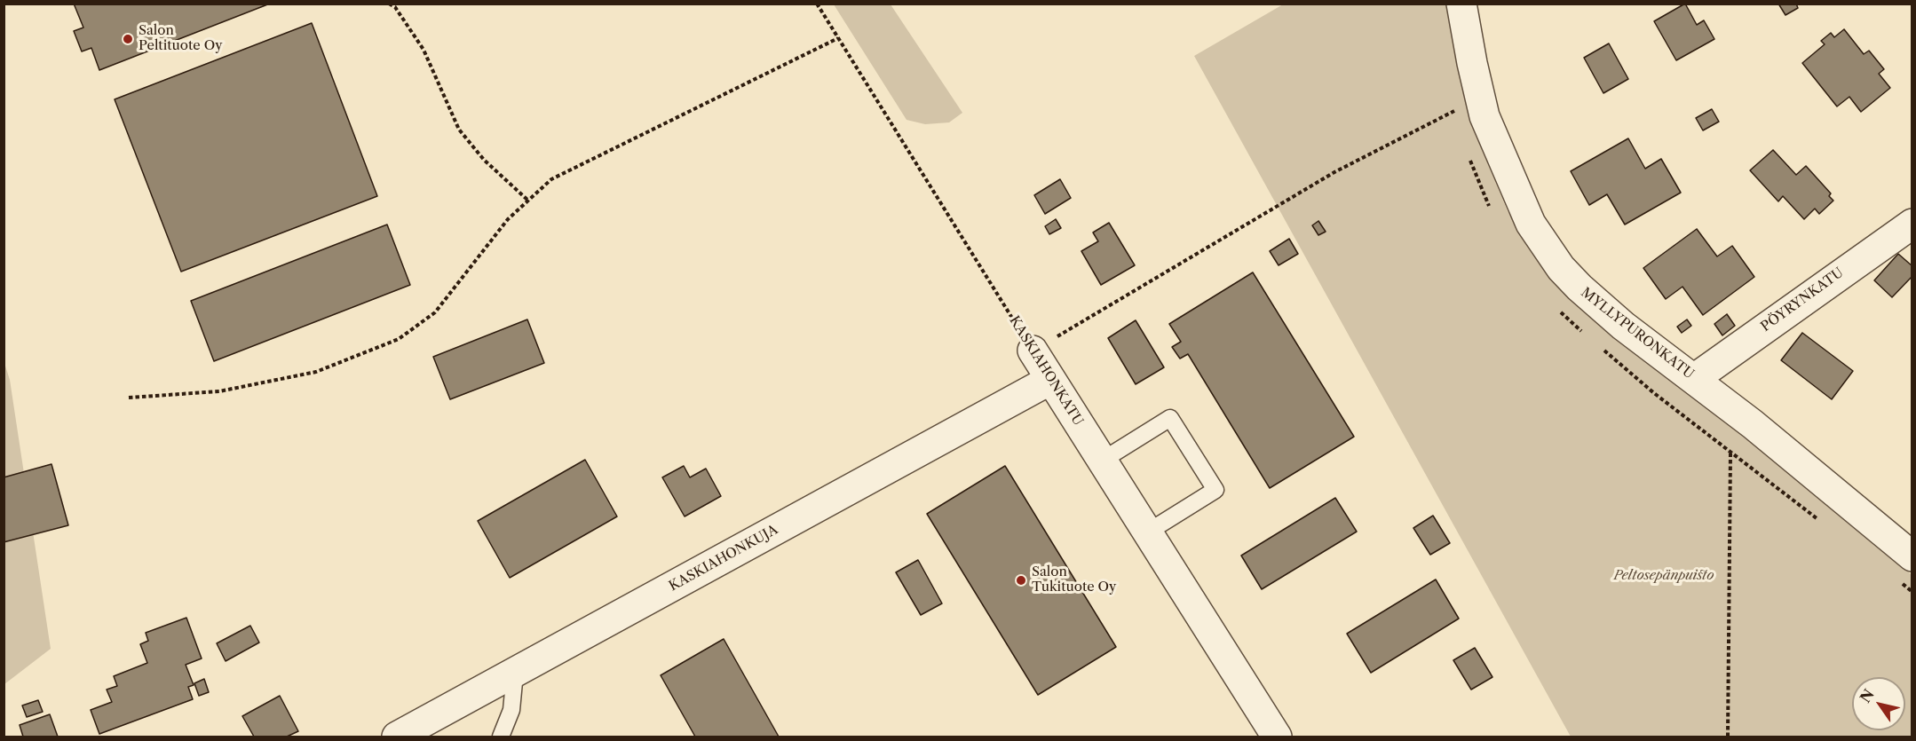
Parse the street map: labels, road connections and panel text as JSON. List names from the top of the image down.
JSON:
{
  "streets": {
    "street": [
      "PÖYRYNKATU",
      "MYLLYPURONKATU",
      "KASKIAHONKATU",
      "KASKIAHONKUJA"
    ]
  },
  "crossings": [
    ["PÖYRYNKATU", "MYLLYPURONKATU"],
    ["KASKIAHONKATU", "KASKIAHONKUJA"]
  ],
  "parks": ["Peltosepänpuisto"],
  "places": ["Salon Peltituote Oy", "Salon Tukituote Oy"],
  "north": "top left"
}
